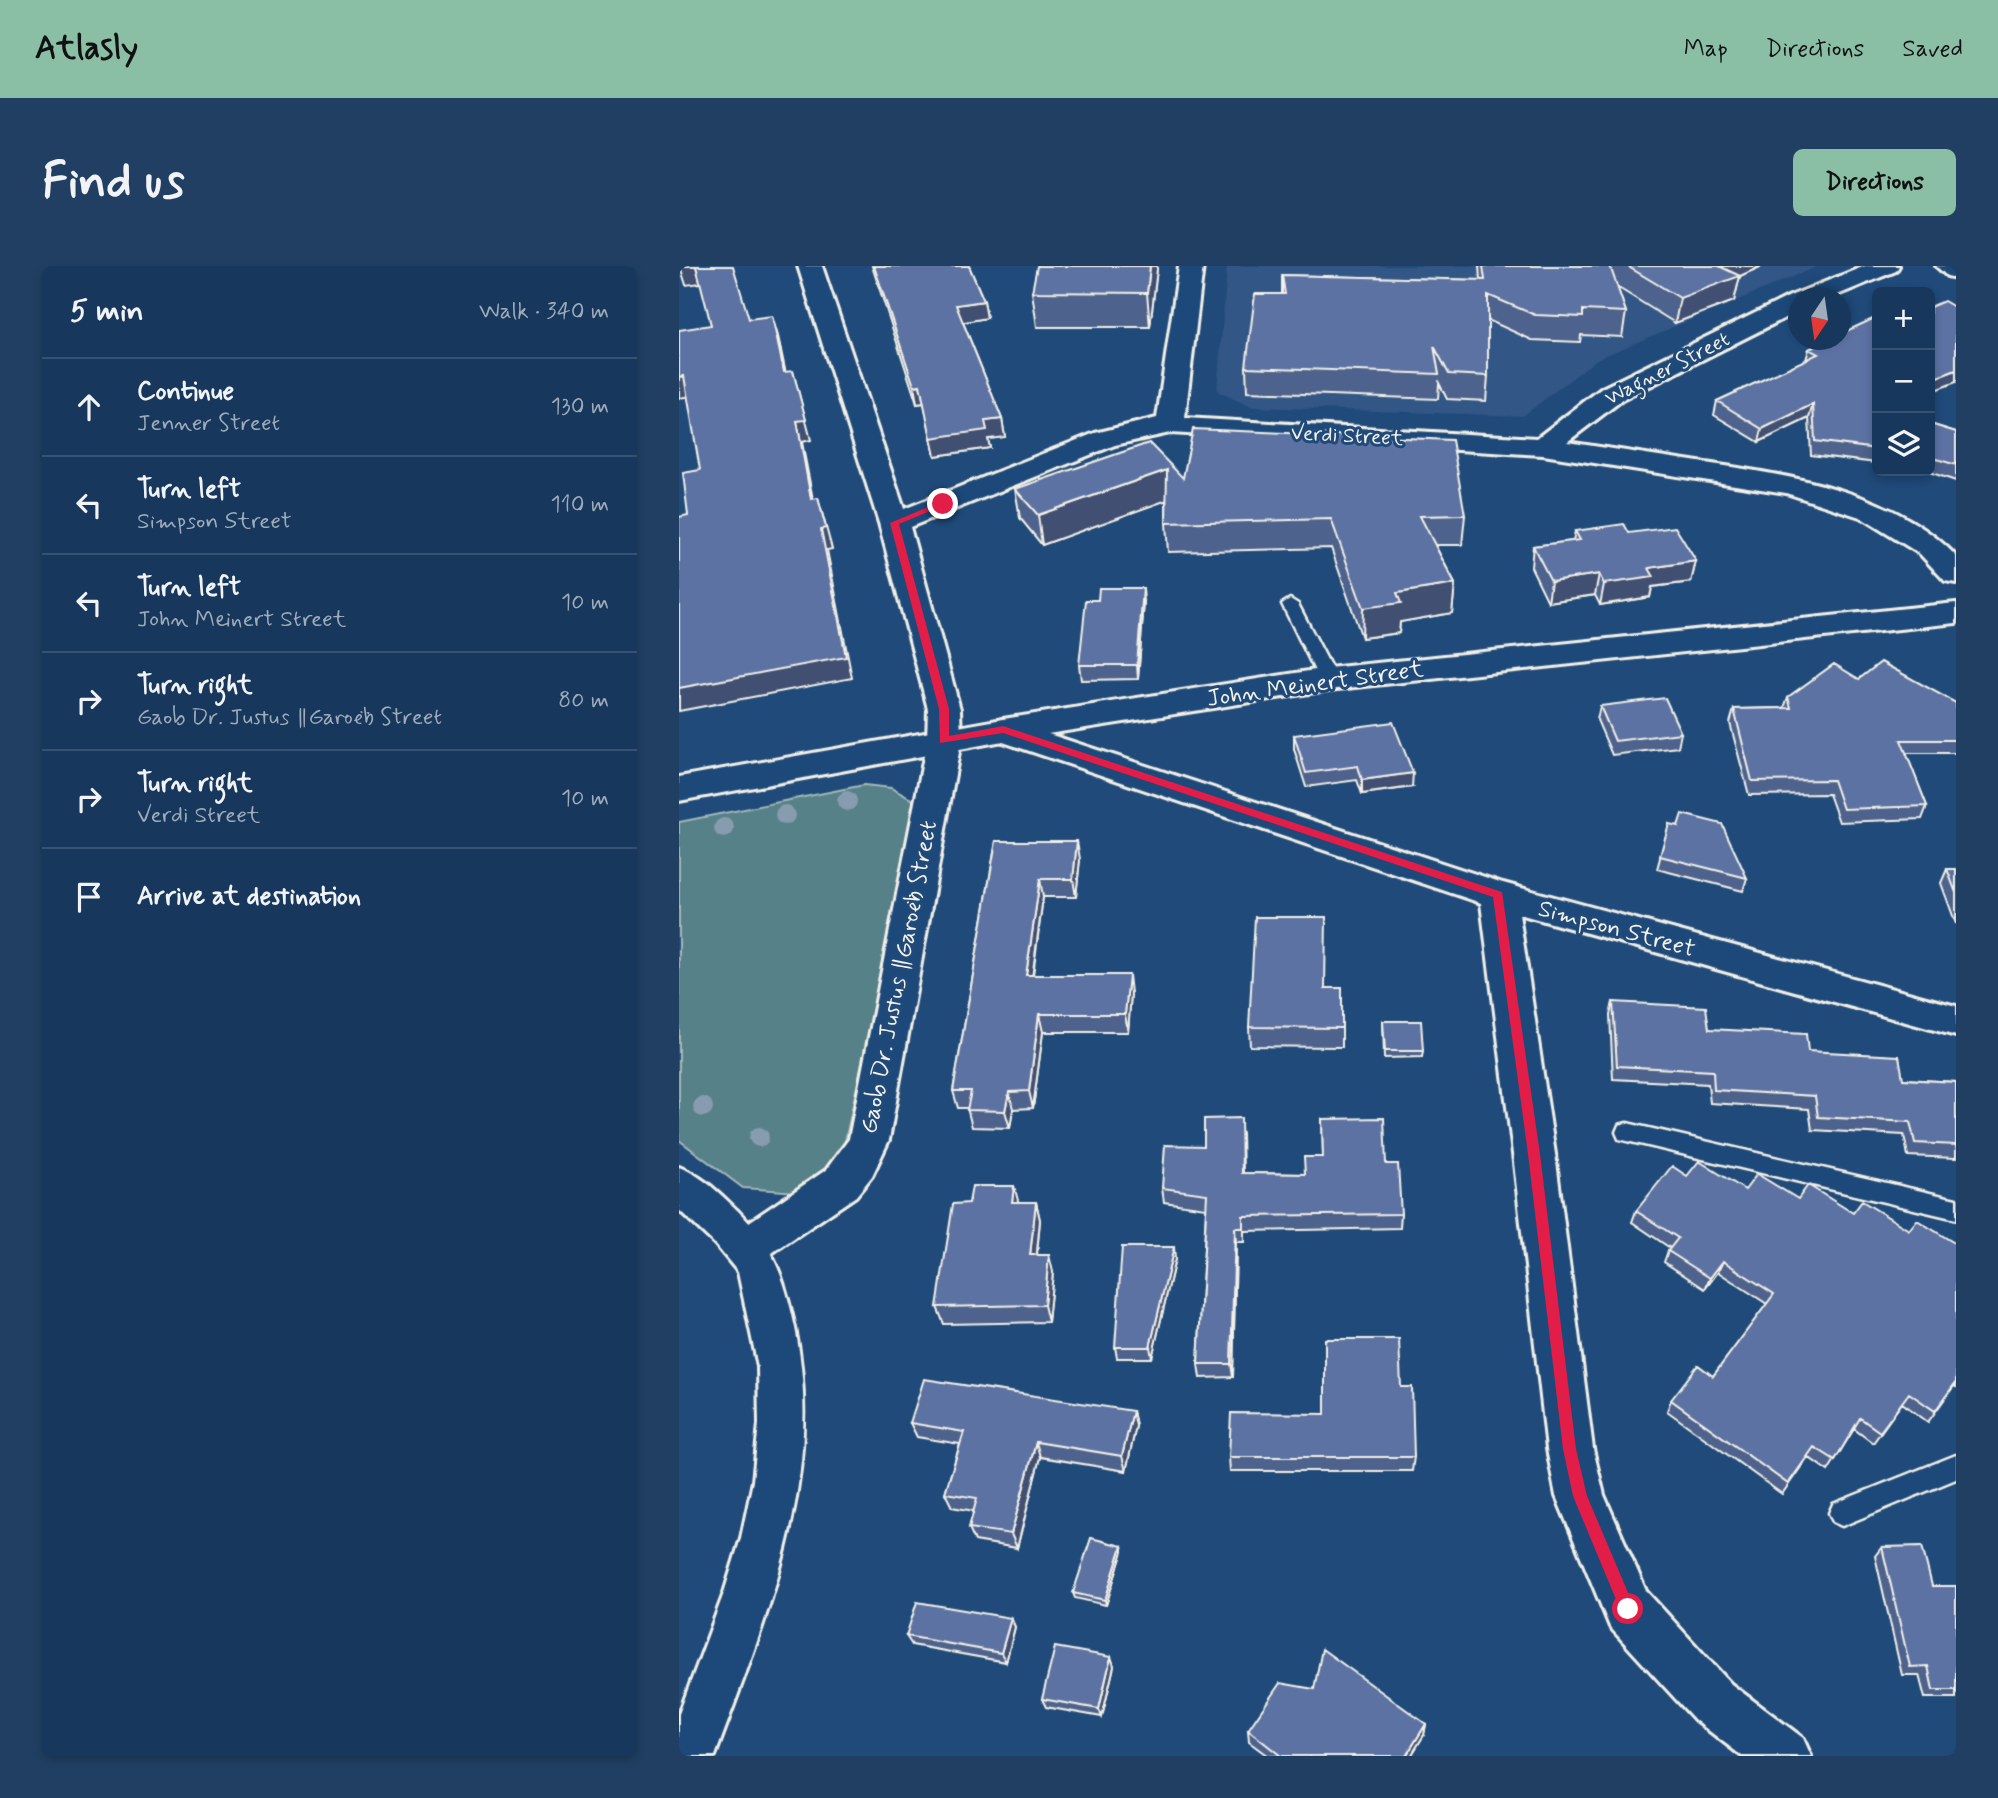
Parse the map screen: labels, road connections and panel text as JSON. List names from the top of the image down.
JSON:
{
  "streets": {
    "street": [
      "Wagner Street",
      "Verdi Street",
      "John Meinert Street",
      "Simpson Street",
      "Gaob Dr. Justus ǁGaroëb Street"
    ]
  },
  "crossings": [
    ["Wagner Street", "Verdi Street"],
    ["Verdi Street", "Gaob Dr. Justus ǁGaroëb Street"],
    ["John Meinert Street", "Simpson Street"],
    ["John Meinert Street", "Gaob Dr. Justus ǁGaroëb Street"]
  ],
  "north": "bottom",
  "page": {
    "header": "Atlasly",
    "nav": ["Map", "Directions", "Saved"],
    "buttons": "Directions",
    "title": "Find us",
    "heading": ["5 min", "Walk · 340 m"],
    "map_buttons": ["+", "−"],
    "list": [
      ["Continue", "Jenner Street", "130 m"],
      ["Turn left", "Simpson Street", "110 m"],
      ["Turn left", "John Meinert Street", "10 m"],
      ["Turn right", "Gaob Dr. Justus ǁGaroëb Street", "80 m"],
      ["Turn right", "Verdi Street", "10 m"],
      "Arrive at destination"
    ]
  }
}
